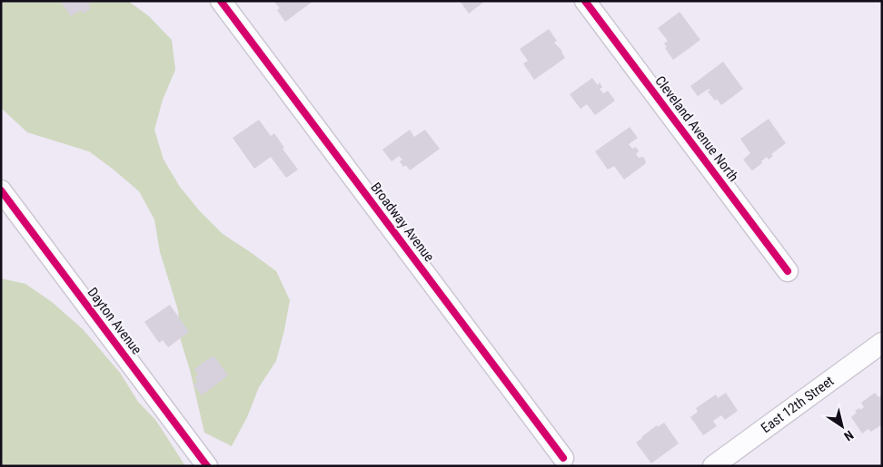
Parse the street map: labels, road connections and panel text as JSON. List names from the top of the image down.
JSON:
{
  "streets": {
    "street": [
      "Cleveland Avenue North",
      "Broadway Avenue",
      "Dayton Avenue",
      "East 12th Street"
    ]
  },
  "north": "bottom right"
}
